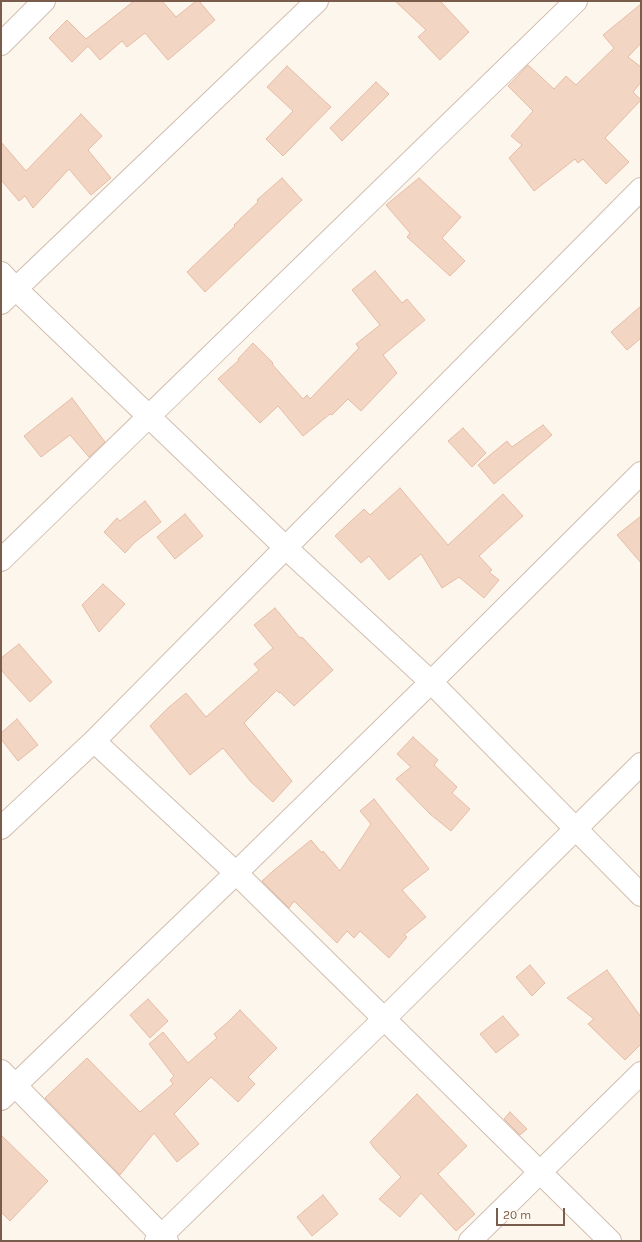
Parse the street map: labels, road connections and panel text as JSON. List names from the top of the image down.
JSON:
{
  "scale_bar": "20 m"
}
